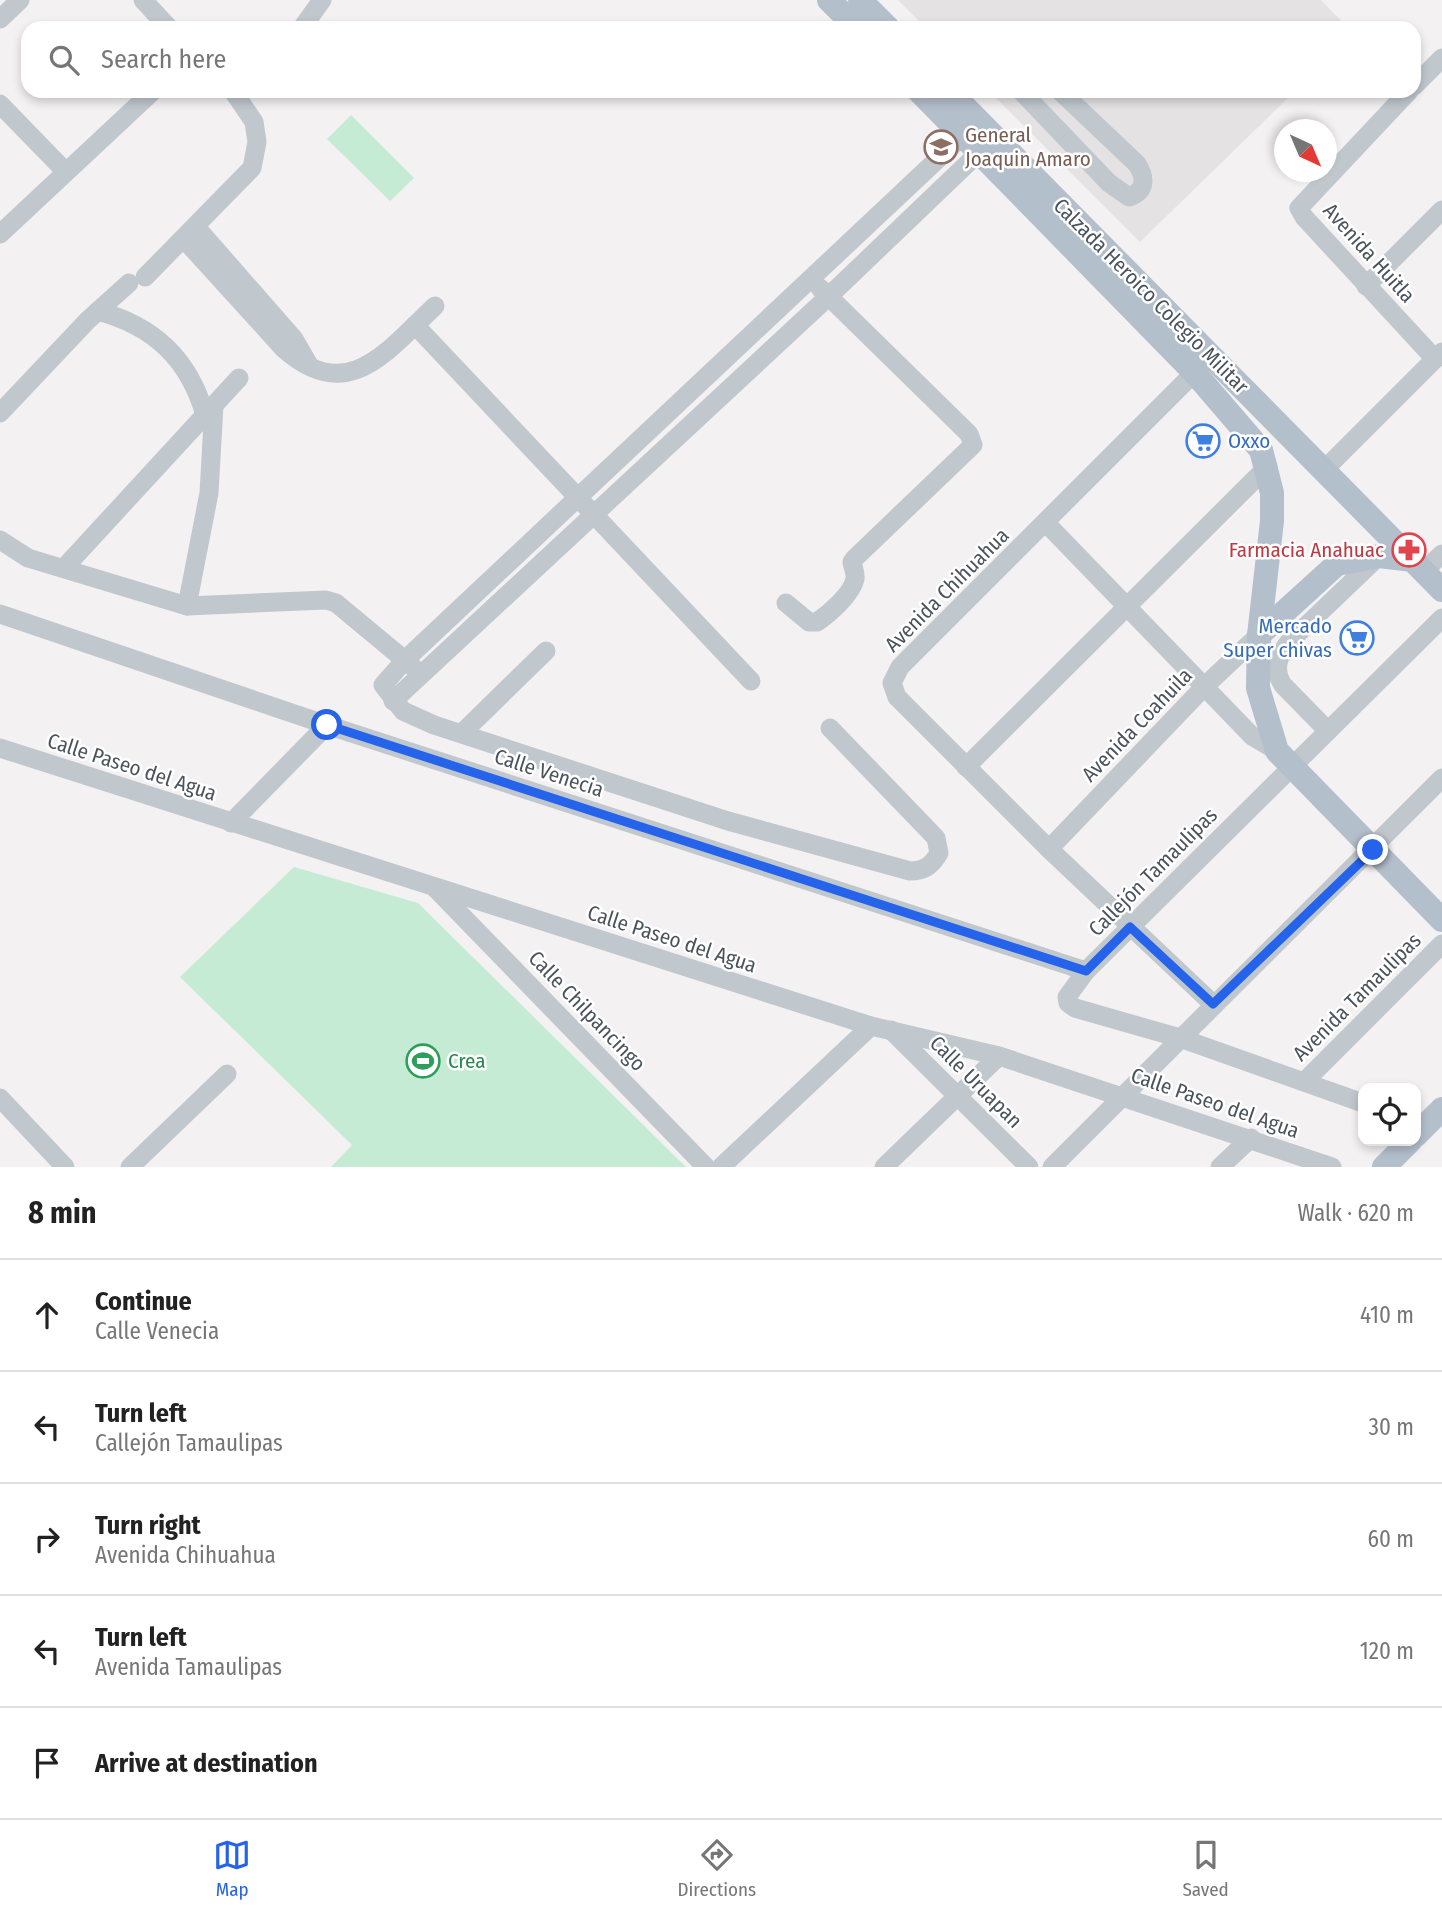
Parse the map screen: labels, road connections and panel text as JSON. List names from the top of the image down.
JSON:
{
  "streets": {
    "main road": ["Calzada Heroico Colegio Militar"],
    "street": [
      "Avenida Huitla",
      "Avenida Chihuahua",
      "Avenida Coahuila",
      "Calle Paseo del Agua",
      "Calle Venecia",
      "Callejón Tamaulipas",
      "Avenida Tamaulipas",
      "Calle Chilpancingo",
      "Calle Uruapan"
    ]
  },
  "crossings": [
    ["Calzada Heroico Colegio Militar", "Avenida Chihuahua"],
    ["Avenida Chihuahua", "Avenida Coahuila"],
    ["Avenida Chihuahua", "Callejón Tamaulipas"],
    ["Calle Paseo del Agua", "Calle Chilpancingo"],
    ["Calle Paseo del Agua", "Calle Uruapan"],
    ["Calle Venecia", "Callejón Tamaulipas"],
    ["Callejón Tamaulipas", "Avenida Tamaulipas"]
  ],
  "places": {
    "school or university": ["General Joaquin Amaro"],
    "supermarket": ["Oxxo", "Mercado Super chivas"],
    "pharmacy": ["Farmacia Anahuac"],
    "sports": ["Crea"]
  },
  "north": "bottom right",
  "page": {
    "search": "Search here",
    "heading": ["8 min", "Walk · 620 m"],
    "list": [
      ["Continue", "Calle Venecia", "410 m"],
      ["Turn left", "Callejón Tamaulipas", "30 m"],
      ["Turn right", "Avenida Chihuahua", "60 m"],
      ["Turn left", "Avenida Tamaulipas", "120 m"],
      "Arrive at destination"
    ],
    "nav": ["Map", "Directions", "Saved"]
  }
}
